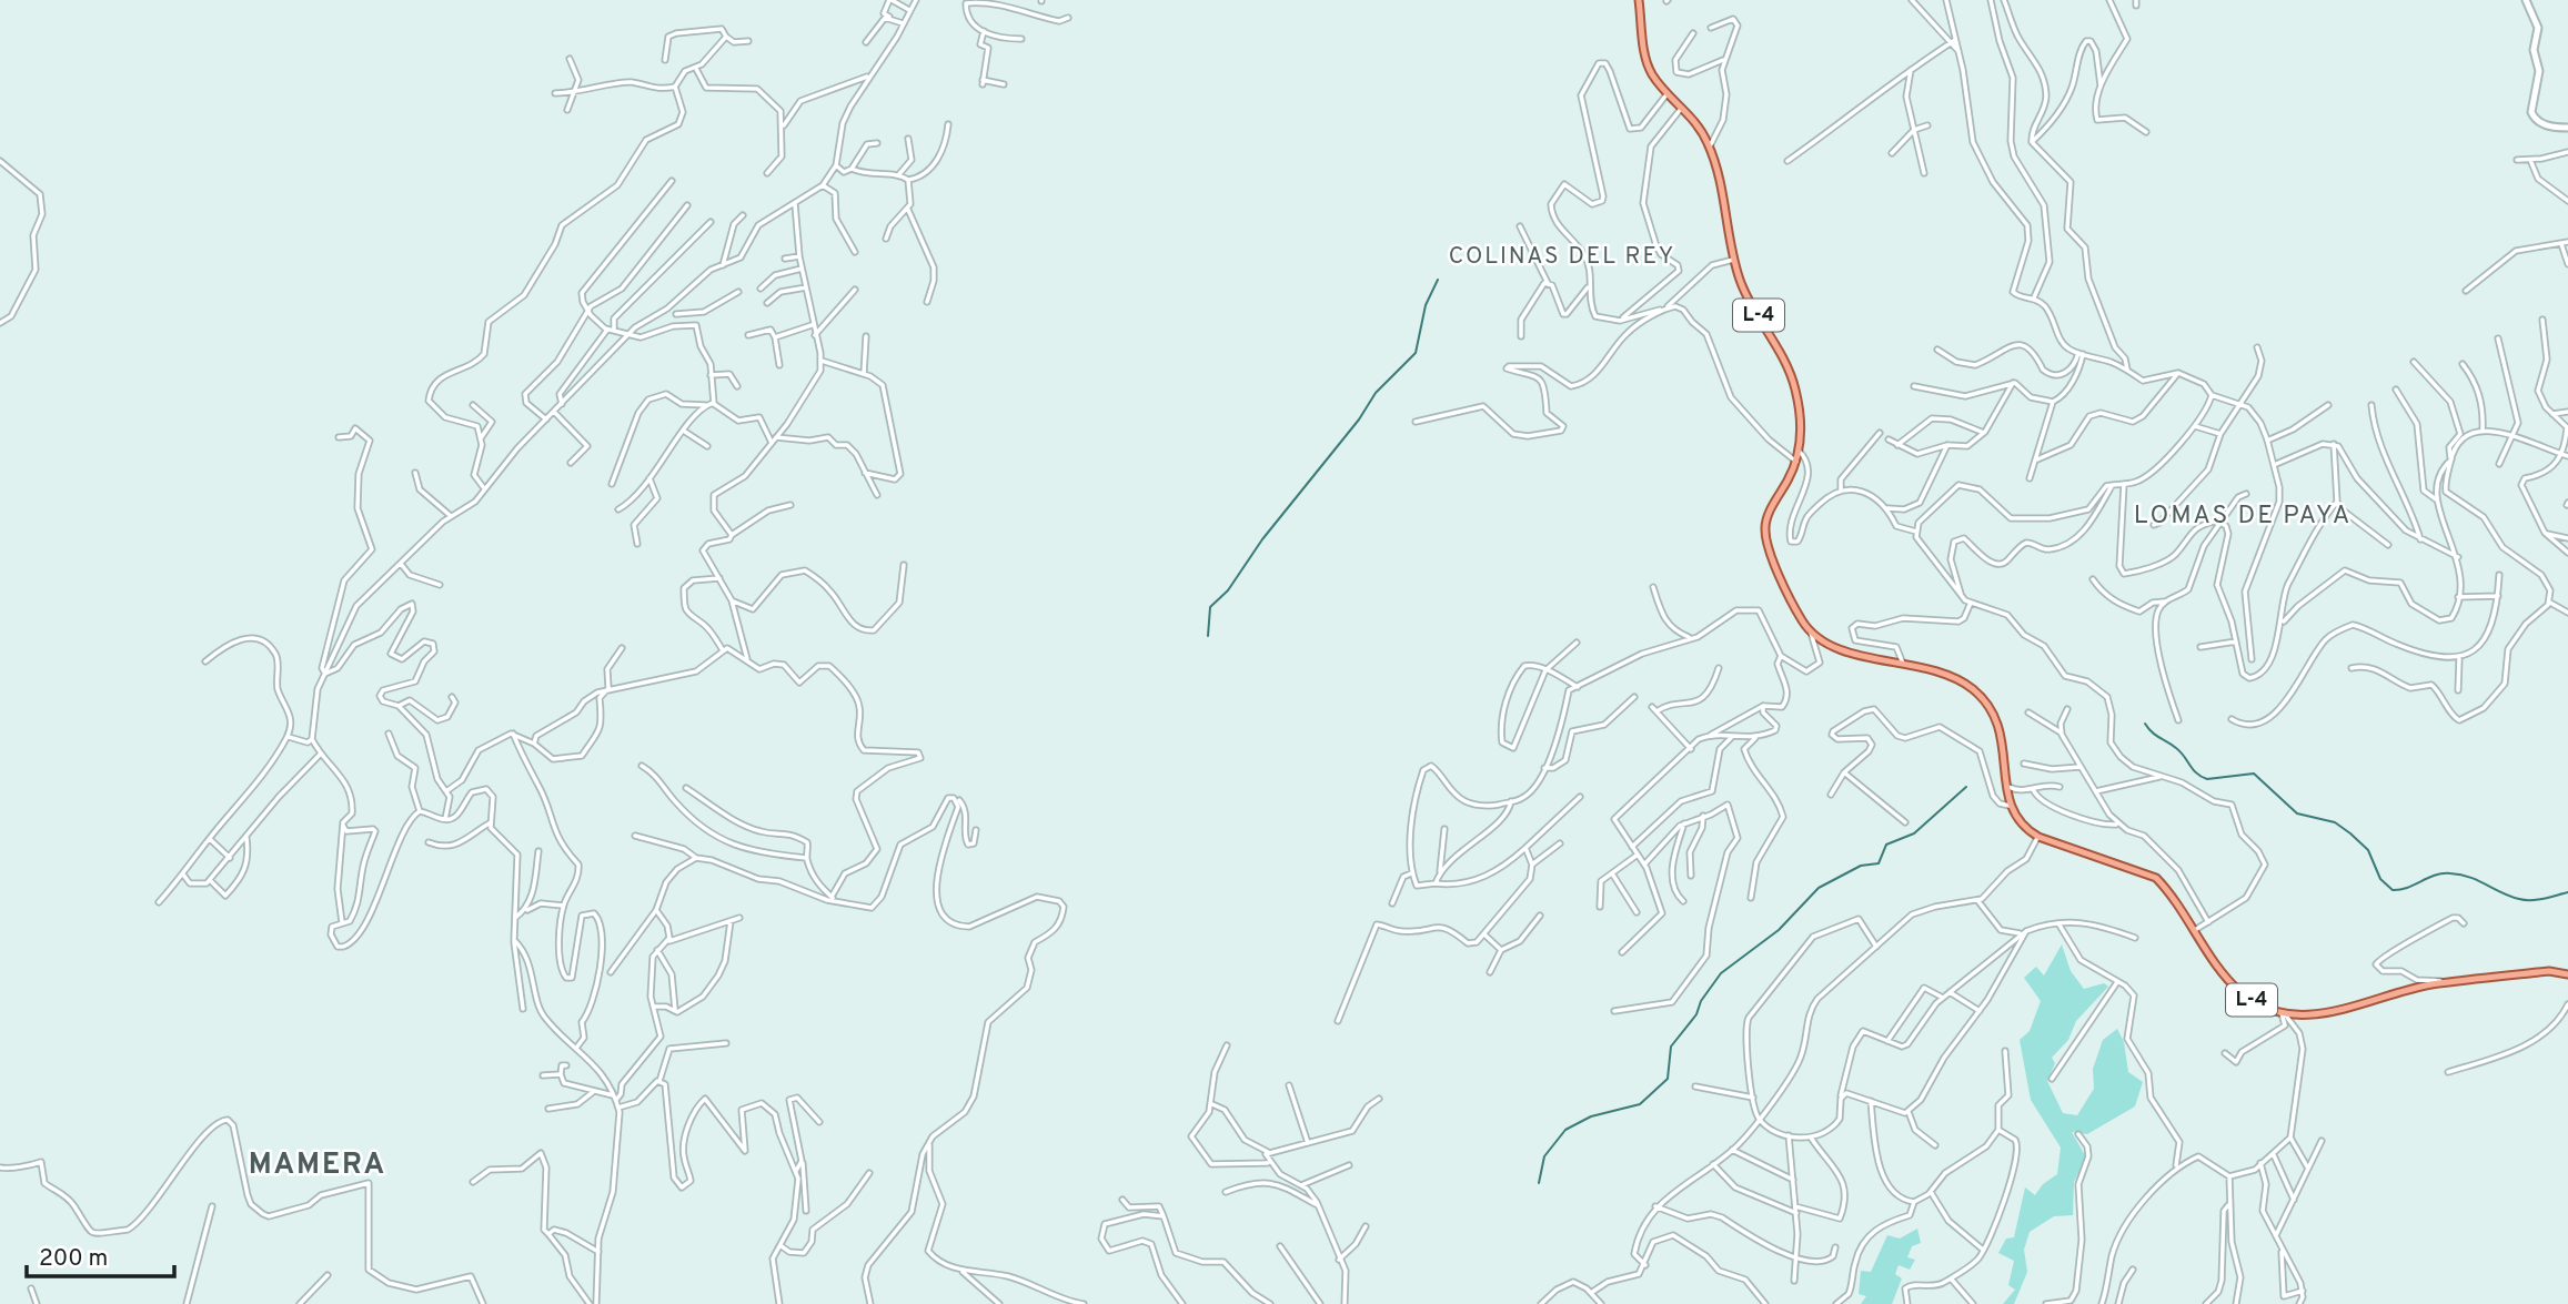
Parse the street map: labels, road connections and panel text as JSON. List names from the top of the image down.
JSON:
{
  "streets": {
    "main road": ["L-4"]
  },
  "districts": ["COLINAS DEL REY", "LOMAS DE PAYA", "MAMERA"],
  "scale_bar": "200 m"
}
